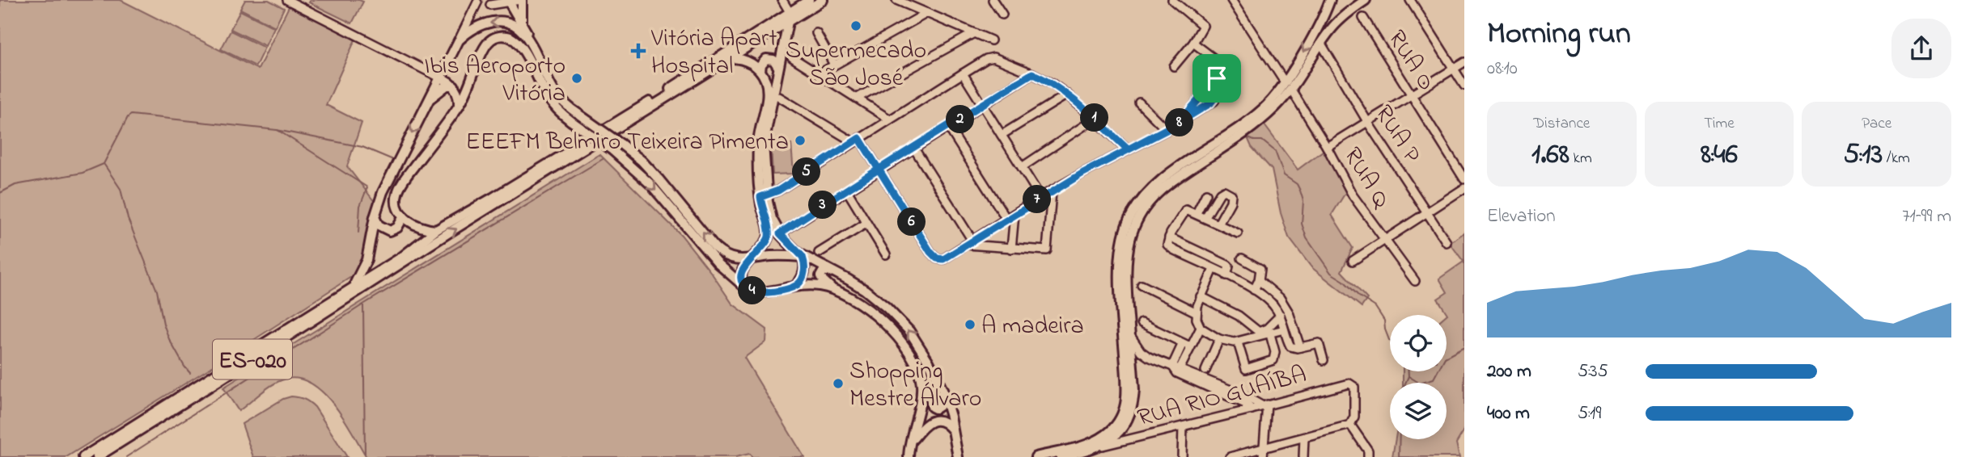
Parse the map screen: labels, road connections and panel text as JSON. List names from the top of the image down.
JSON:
{
  "streets": {
    "main road": ["ES-020"],
    "street": [
      "RUA O",
      "RUA P",
      "RUA Q",
      "RUA RIO GUAÍBA"
    ]
  },
  "places": {
    "other": [
      "Supermecado São José",
      "Ibis Aeroporto Vitória",
      "EEEFM Belmiro Teixeira Pimenta",
      "A madeira",
      "Shopping Mestre Álvaro"
    ],
    "health": ["Vitória Apart Hospital"]
  },
  "page": {
    "heading": ["Morning run", "08:10"],
    "stats": [
      ["Distance", "1.68 km"],
      ["Time", "8:46"],
      ["Pace", "5:13 /km"]
    ],
    "pins": [
      "1",
      "2",
      "8",
      "5",
      "7",
      "3",
      "6",
      "4"
    ],
    "chart": ["Elevation", "71–99 m"],
    "list": [
      {
        "name": "200 m",
        "note": "5:35"
      },
      {
        "name": "400 m",
        "note": "5:19"
      }
    ]
  }
}
